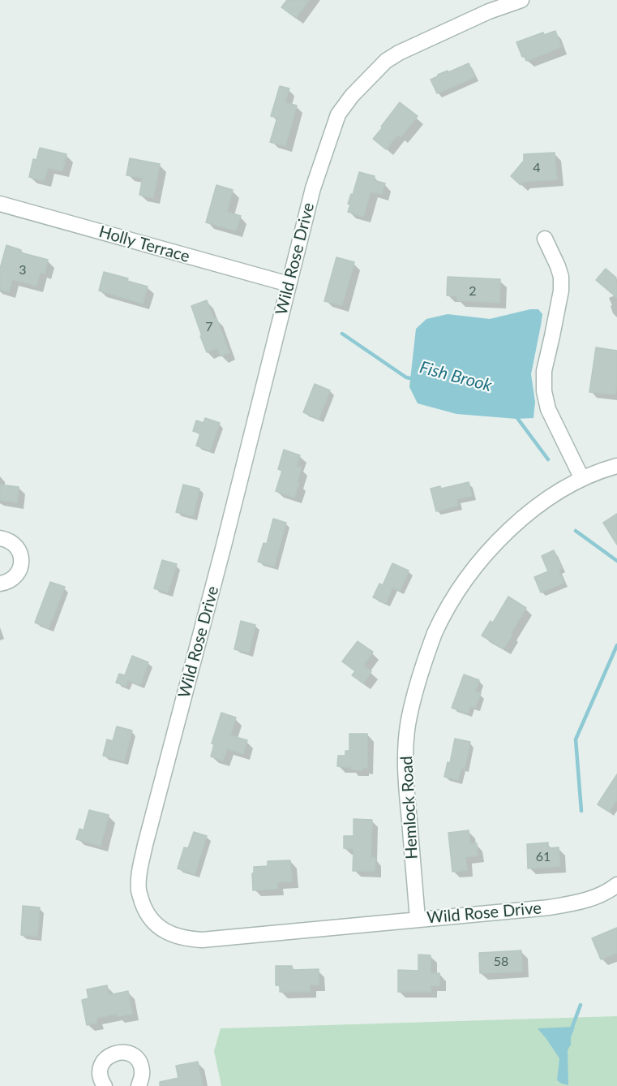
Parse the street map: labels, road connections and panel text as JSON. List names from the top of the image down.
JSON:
{
  "streets": {
    "street": ["Holly Terrace", "Wild Rose Drive", "Hemlock Road"]
  },
  "crossings": [
    ["Holly Terrace", "Wild Rose Drive"],
    ["Wild Rose Drive", "Hemlock Road"]
  ],
  "water": ["Fish Brook"],
  "house_numbers": [
    "4",
    "3",
    "2",
    "7",
    "61",
    "58"
  ]
}
